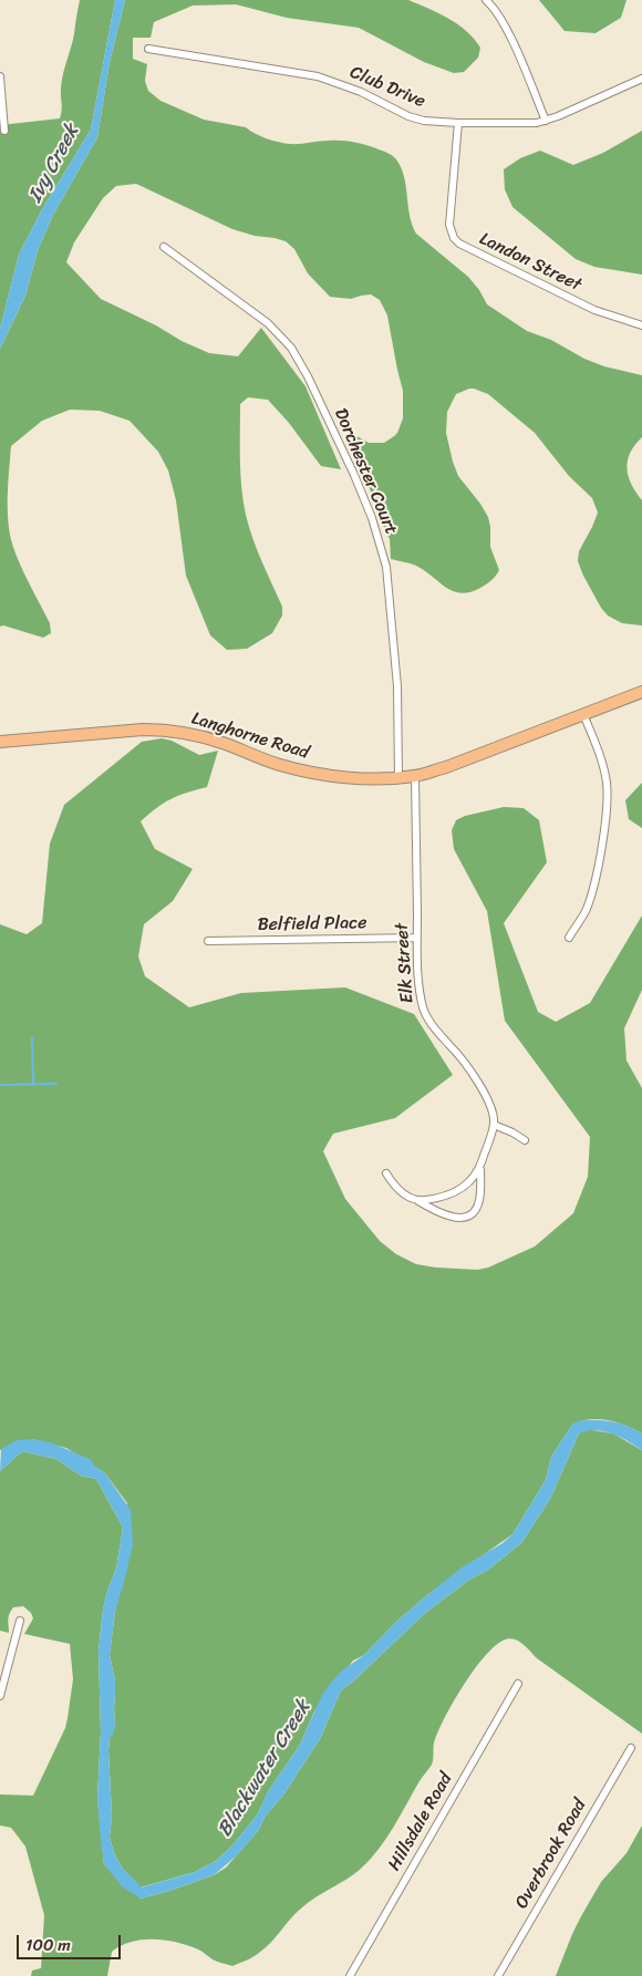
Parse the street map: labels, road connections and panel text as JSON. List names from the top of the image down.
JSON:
{
  "streets": {
    "main road": ["Langhorne Road"],
    "street": [
      "Club Drive",
      "Landon Street",
      "Dorchester Court",
      "Belfield Place",
      "Elk Street",
      "Hillsdale Road",
      "Overbrook Road"
    ]
  },
  "crossings": [
    ["Club Drive", "Landon Street"],
    ["Dorchester Court", "Langhorne Road"],
    ["Langhorne Road", "Elk Street"],
    ["Belfield Place", "Elk Street"]
  ],
  "water": ["Ivy Creek", "Blackwater Creek"],
  "scale_bar": "100 m"
}
